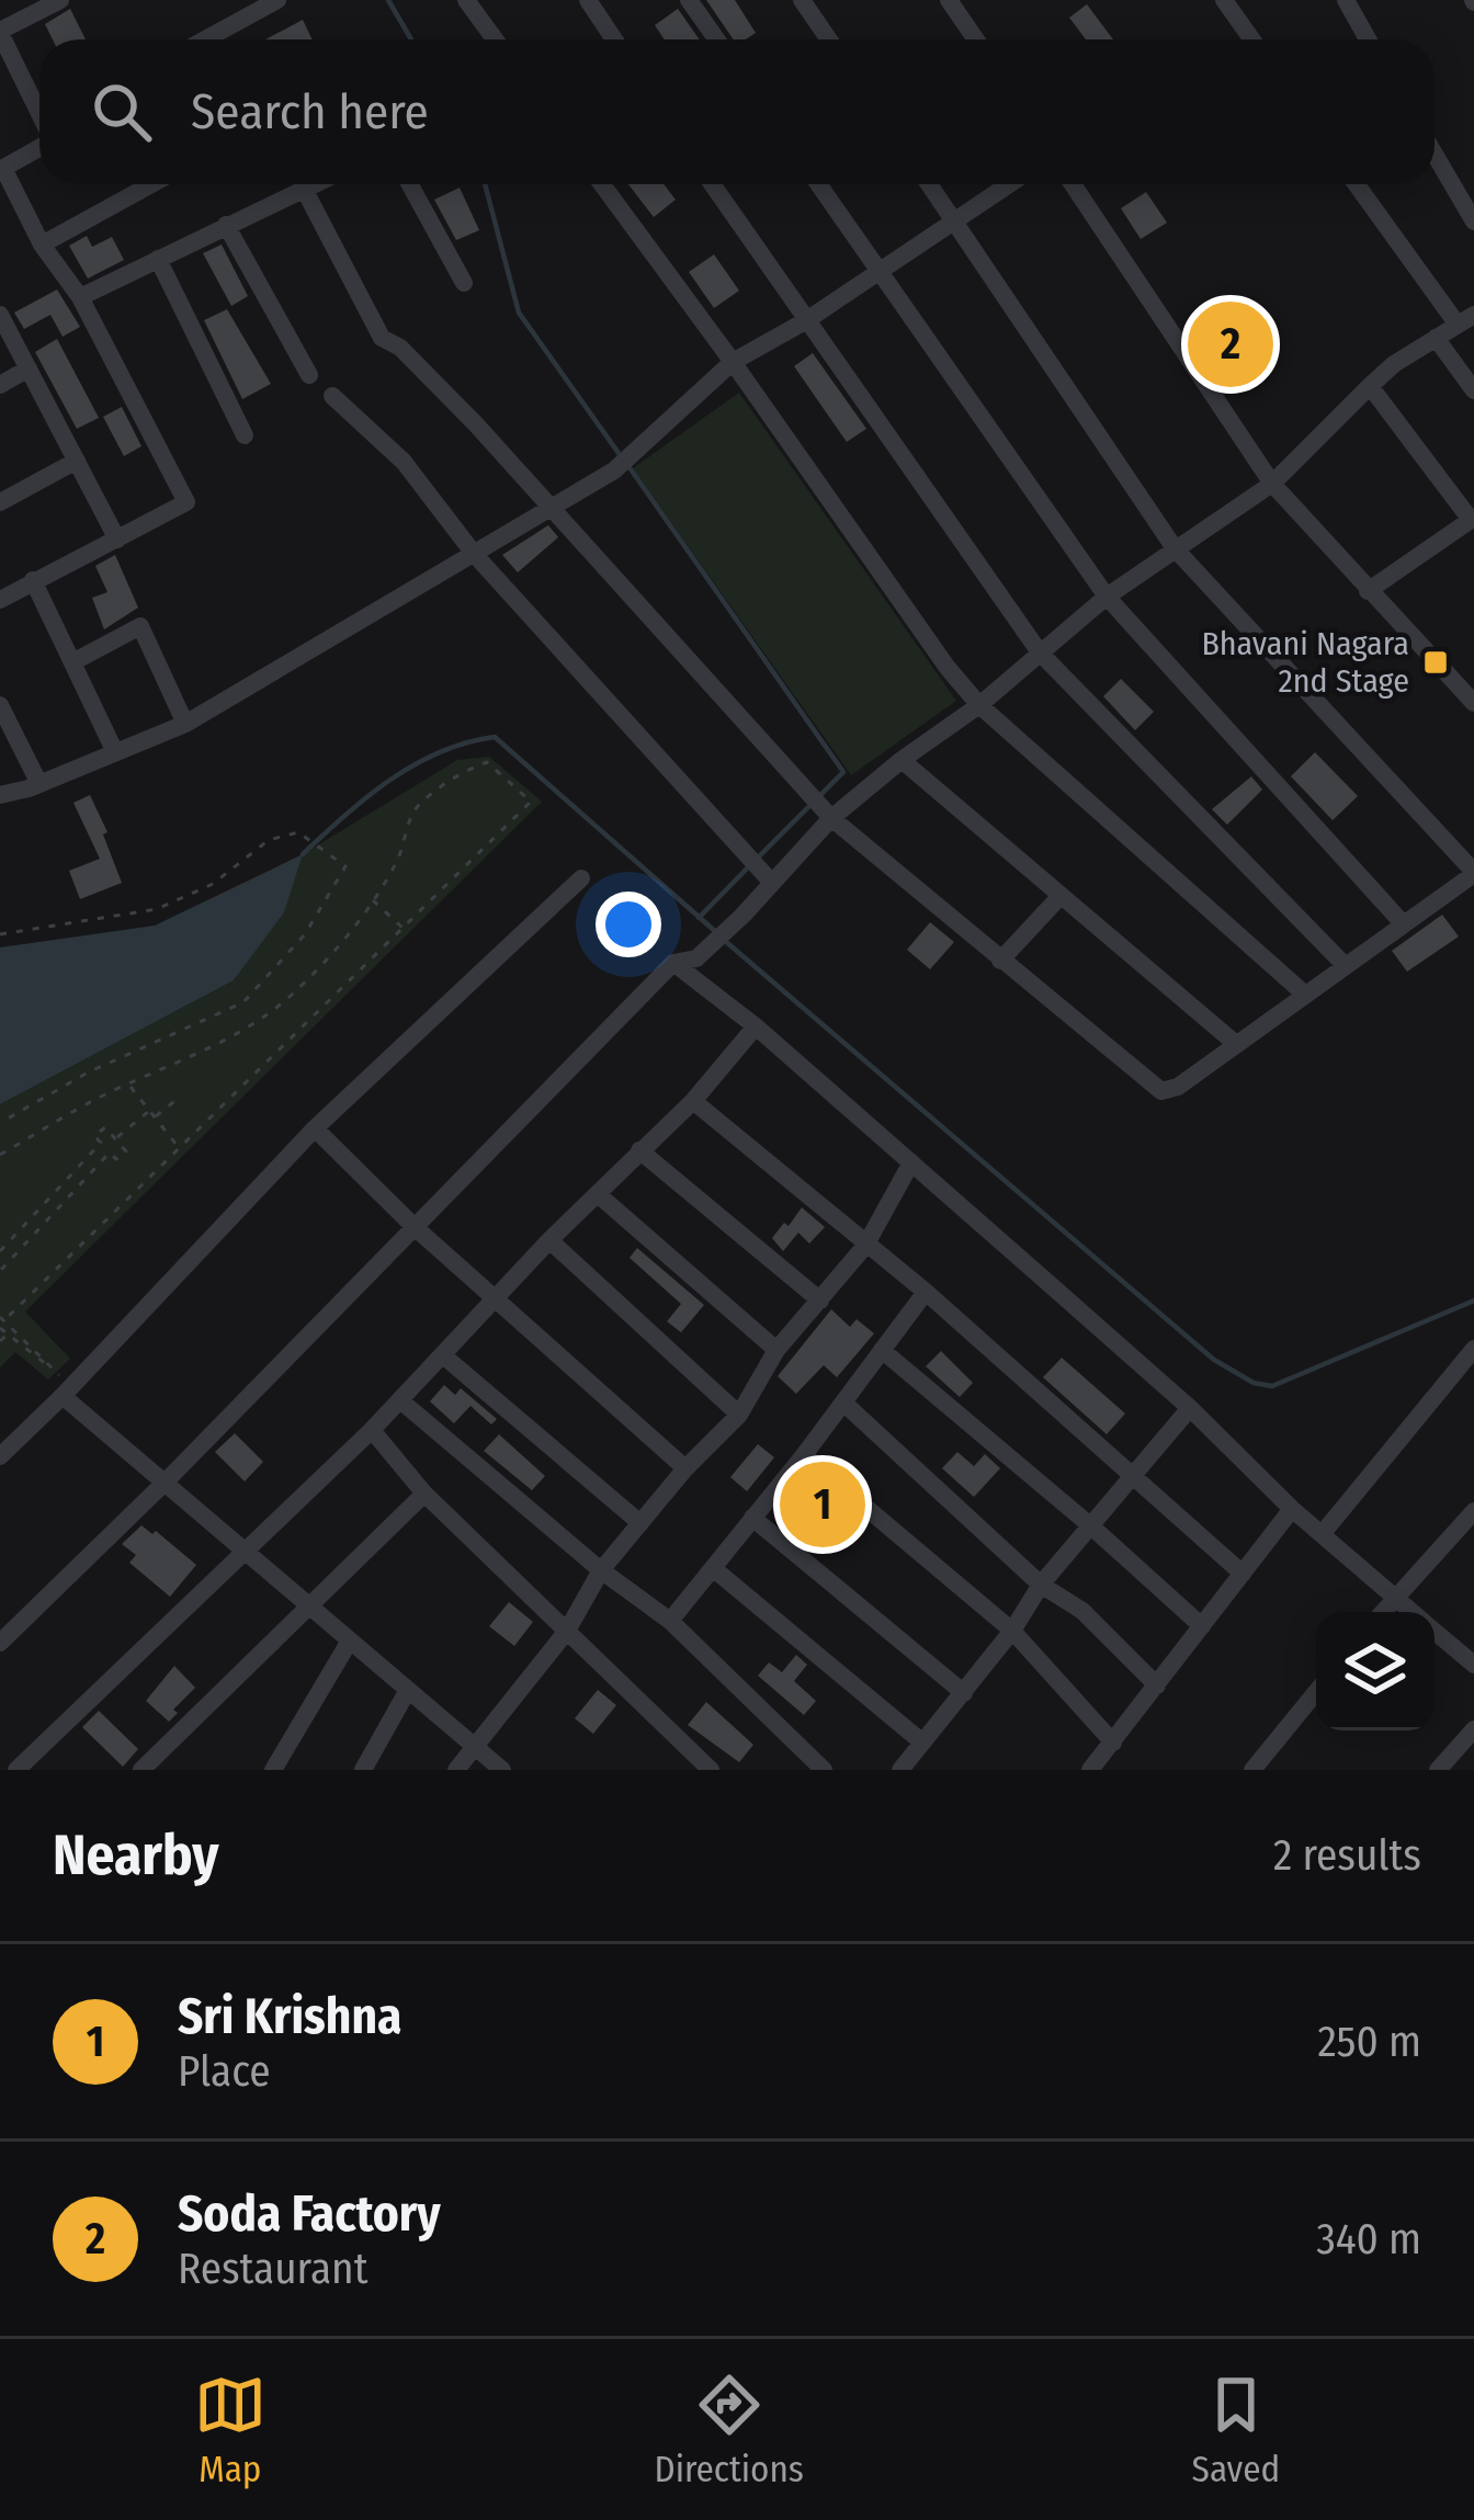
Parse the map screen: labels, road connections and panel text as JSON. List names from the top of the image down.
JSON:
{
  "places": {
    "transit": ["Bhavani Nagara 2nd Stage"]
  },
  "page": {
    "search": "Search here",
    "pins": ["2", "1"],
    "heading": ["Nearby", "2 results"],
    "list": [
      {
        "mark": "1",
        "name": "Sri Krishna",
        "note": "Place",
        "value": "250 m"
      },
      {
        "mark": "2",
        "name": "Soda Factory",
        "note": "Restaurant",
        "value": "340 m"
      }
    ],
    "nav": ["Map", "Directions", "Saved"]
  }
}
